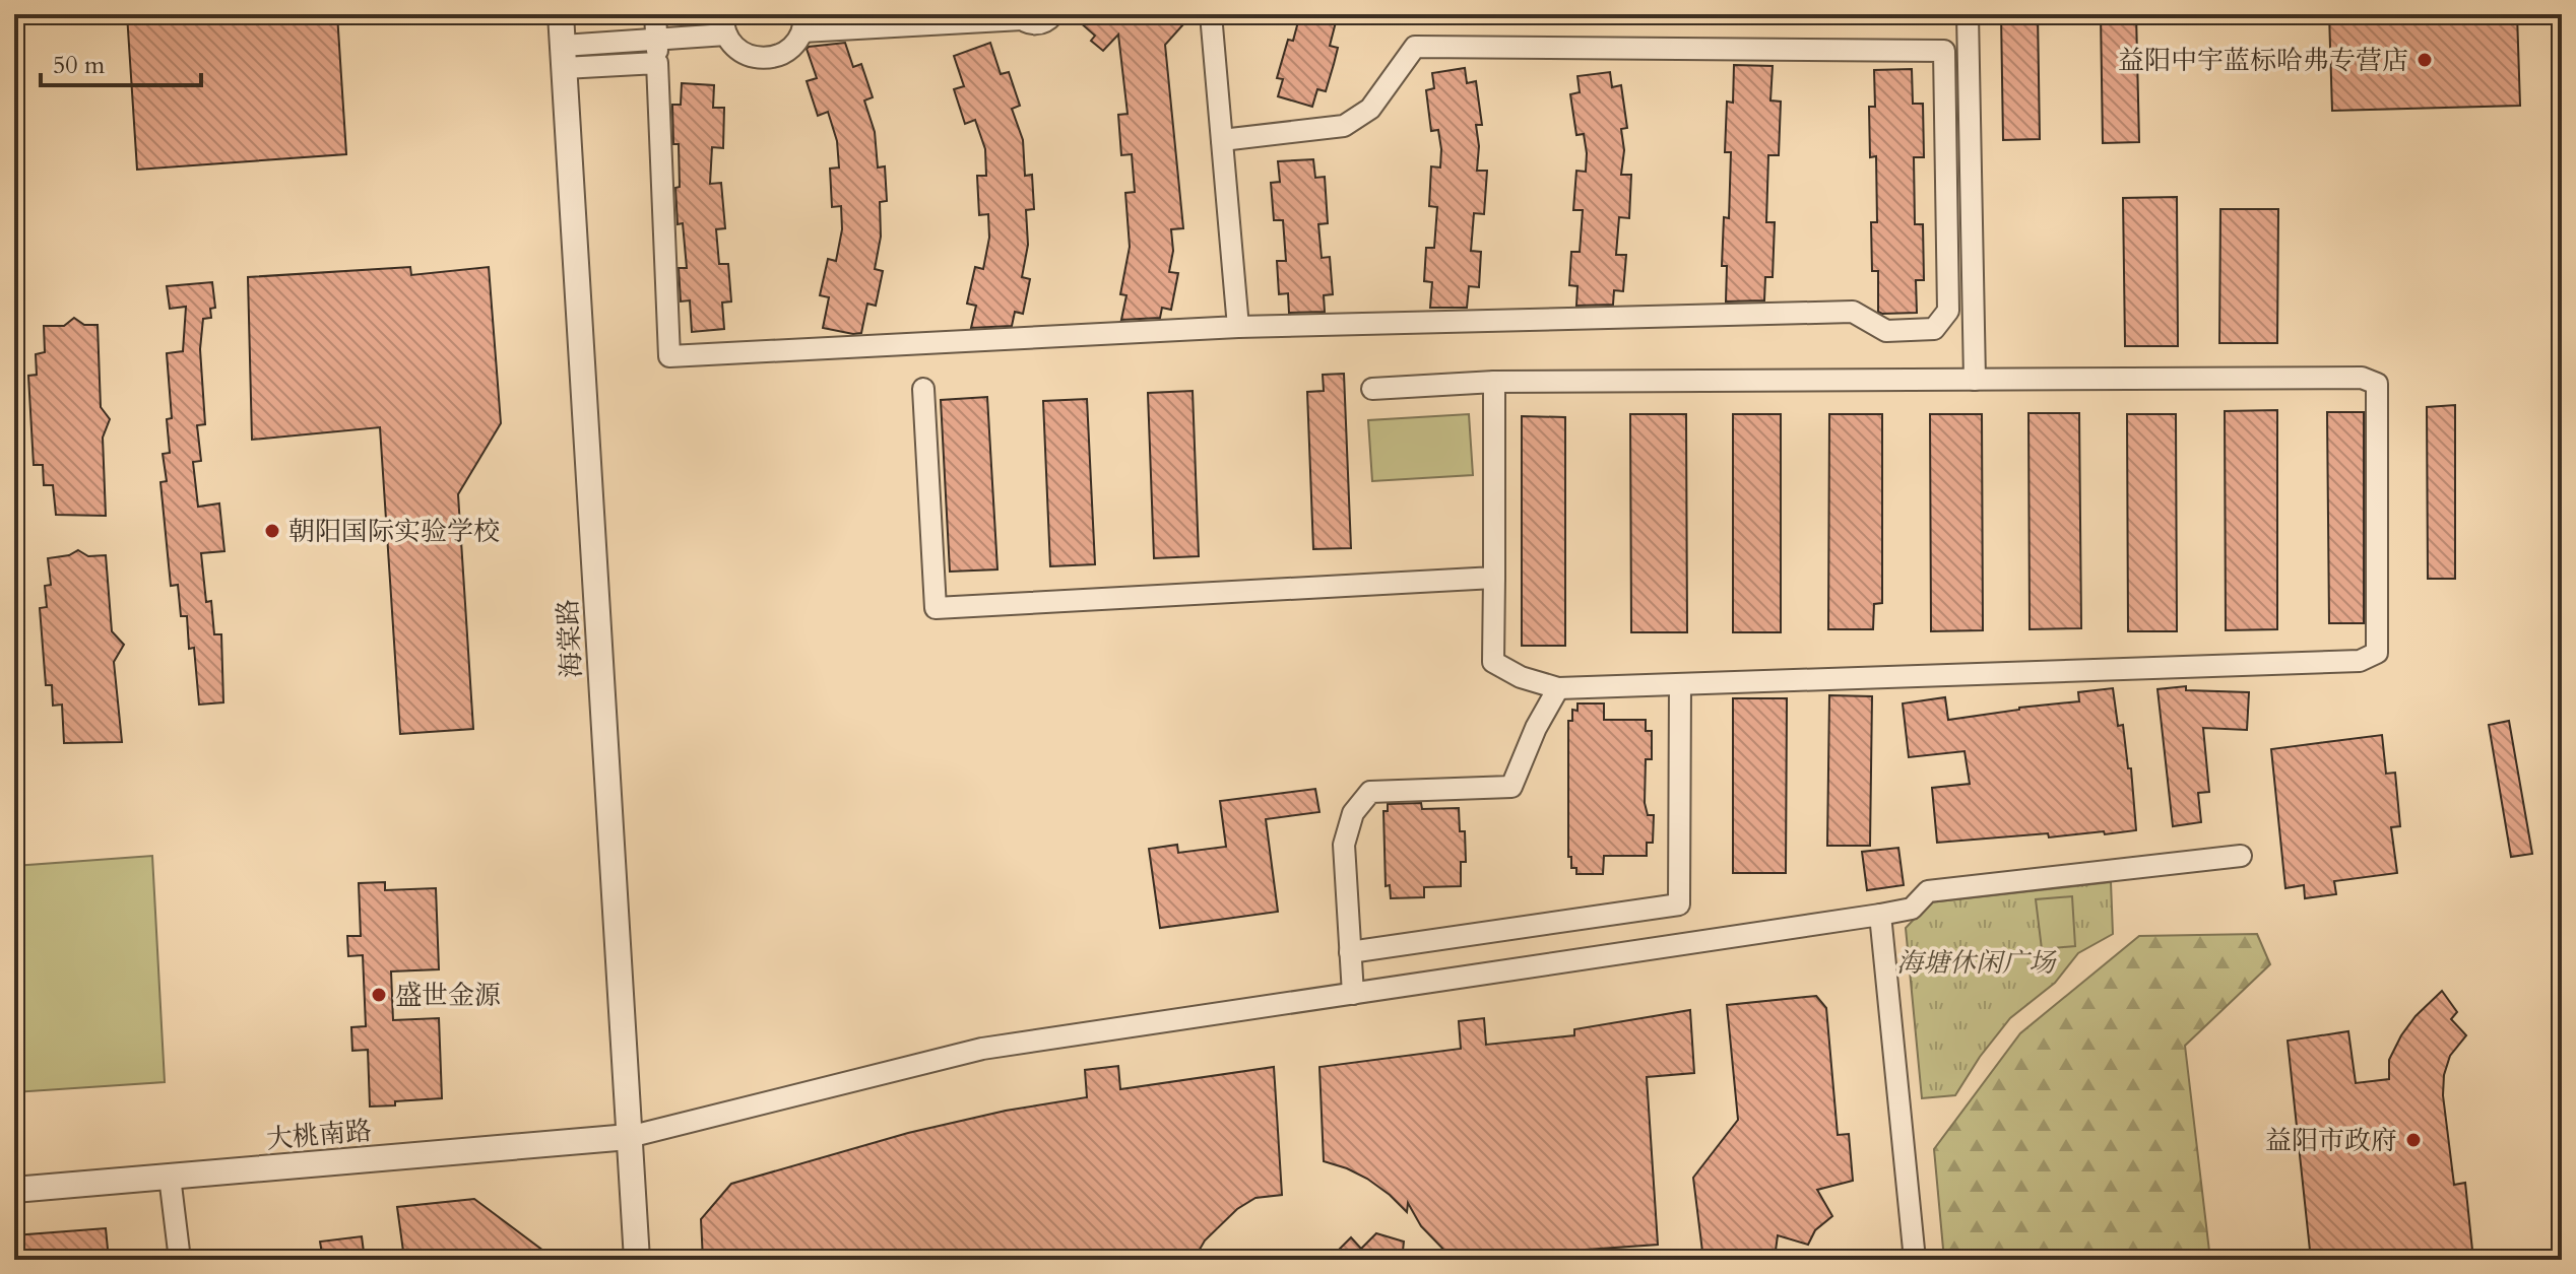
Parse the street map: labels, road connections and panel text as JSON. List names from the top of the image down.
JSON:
{
  "streets": {
    "street": ["海棠路", "大桃南路"]
  },
  "crossings": [
    ["海棠路", "大桃南路"]
  ],
  "parks": ["海塘休闲广场"],
  "places": [
    "益阳中宇蓝标哈弗专营店",
    "朝阳国际实验学校",
    "盛世金源",
    "益阳市政府"
  ],
  "scale_bar": "50 m"
}
